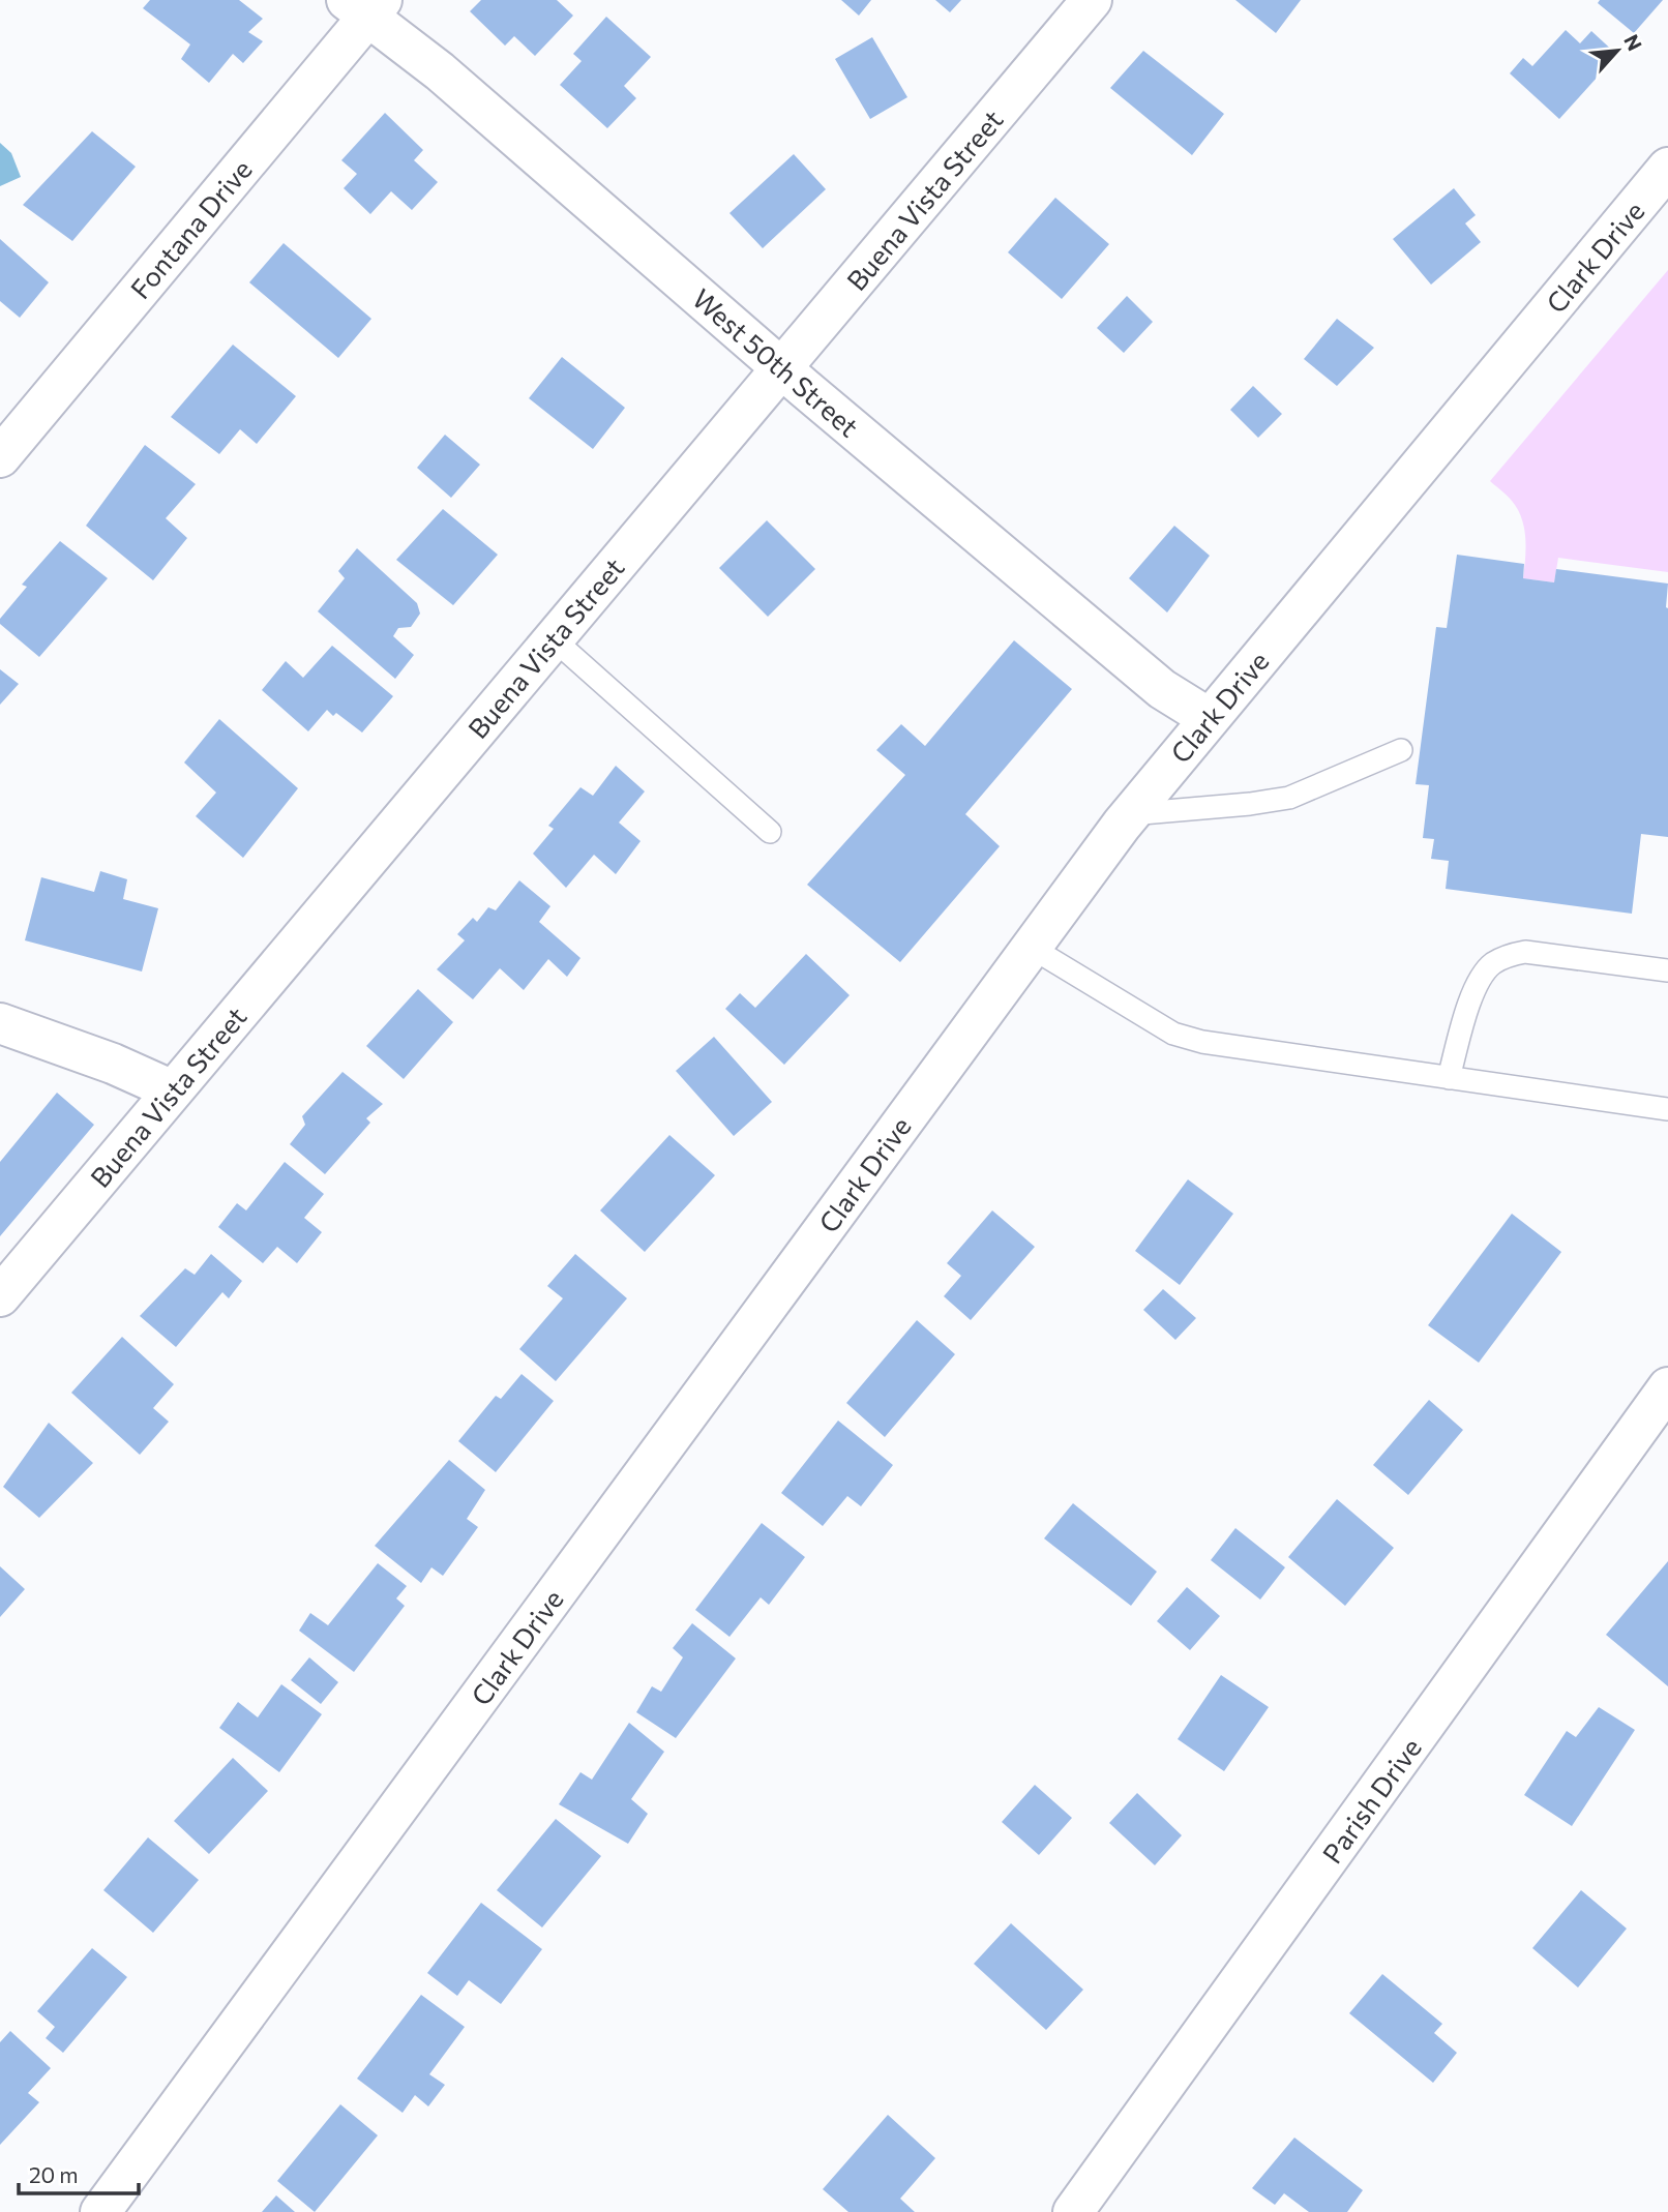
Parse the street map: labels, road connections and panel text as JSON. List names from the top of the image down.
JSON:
{
  "streets": {
    "street": [
      "Buena Vista Street",
      "Fontana Drive",
      "Clark Drive",
      "West 50th Street",
      "Parish Drive"
    ]
  },
  "crossings": [
    ["Buena Vista Street", "West 50th Street"],
    ["Fontana Drive", "West 50th Street"],
    ["Clark Drive", "West 50th Street"]
  ],
  "scale_bar": "20 m",
  "north": "top right"
}
